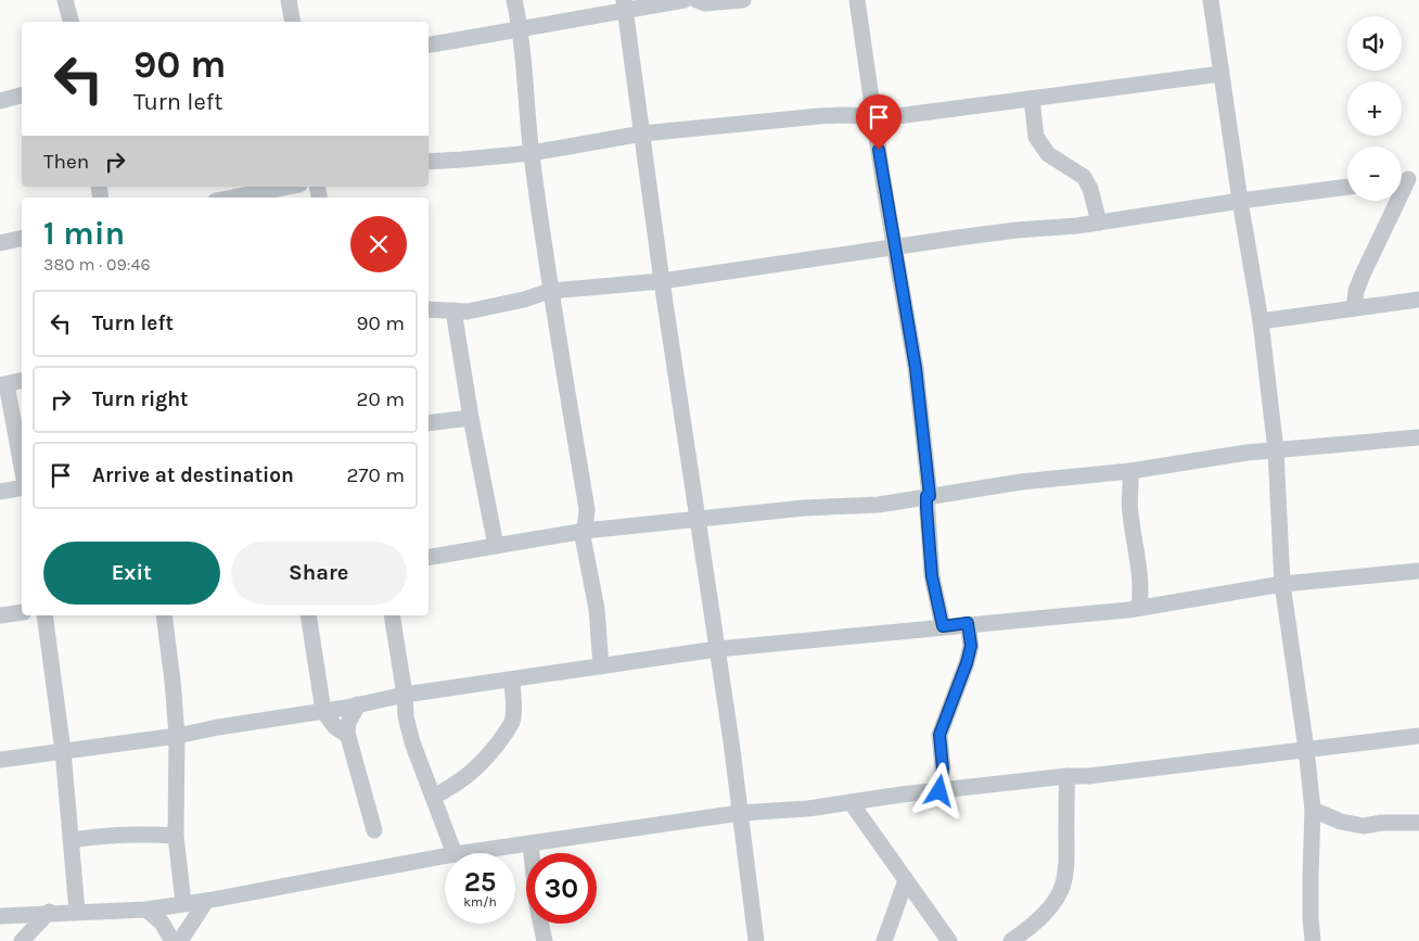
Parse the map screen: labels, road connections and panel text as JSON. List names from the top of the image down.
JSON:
{
  "page": {
    "map_buttons": ["+", "−"],
    "turn": ["90 m", "Turn left"],
    "then": "Then",
    "heading": ["1 min", "380 m · 09:46"],
    "list": [
      {
        "name": "Turn left",
        "value": "90 m"
      },
      {
        "name": "Turn right",
        "value": "20 m"
      },
      {
        "name": "Arrive at destination",
        "value": "270 m"
      }
    ],
    "buttons": ["Exit", "Share"],
    "speed": "25 km/h",
    "limit": "30"
  }
}
